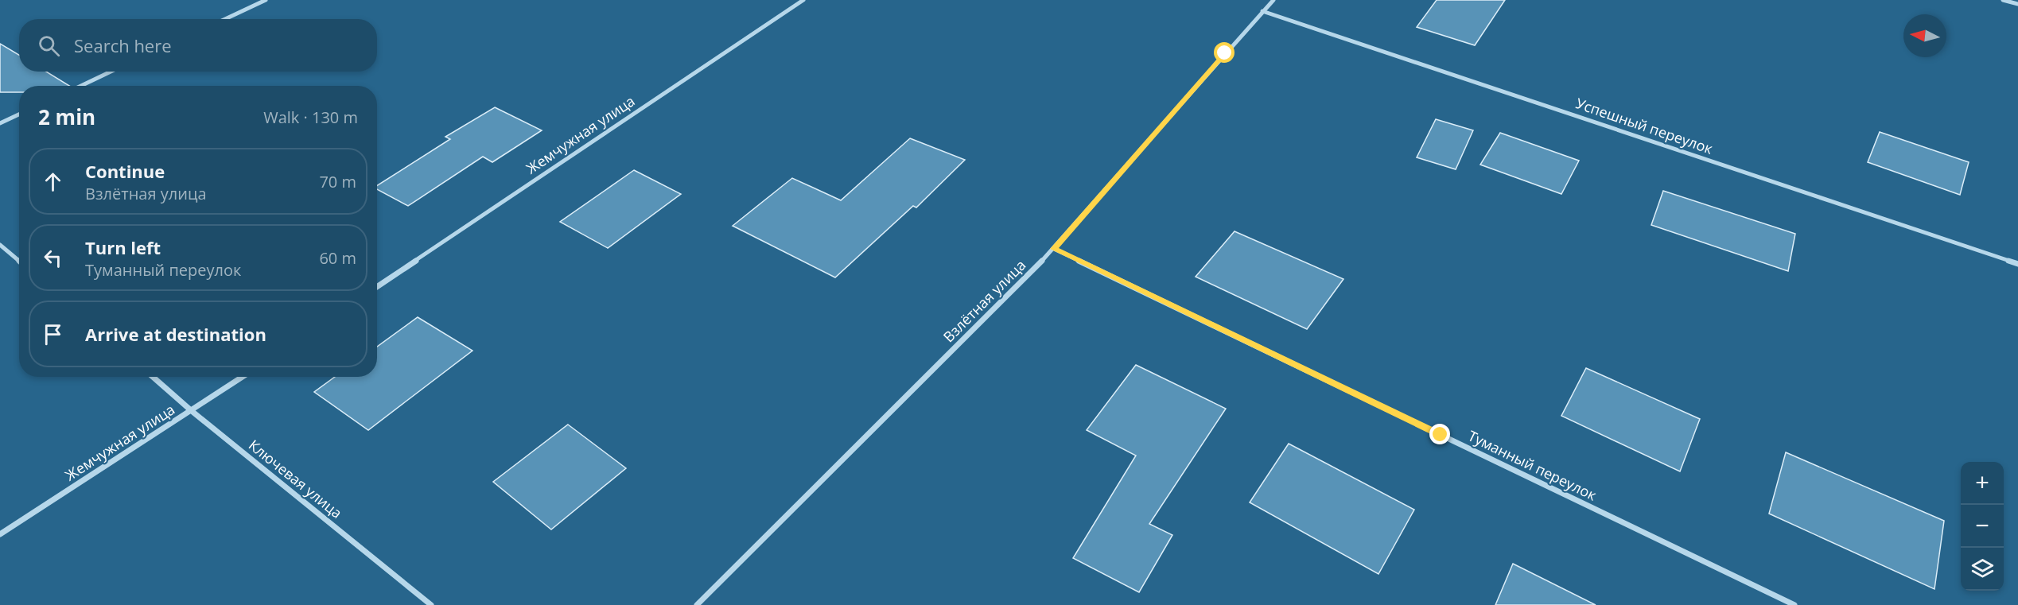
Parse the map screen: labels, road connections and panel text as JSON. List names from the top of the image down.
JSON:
{
  "streets": {
    "street": [
      "Успешный переулок",
      "Жемчужная улица",
      "Взлётная улица",
      "Туманный переулок",
      "Ключевая улица"
    ]
  },
  "crossings": [
    ["Успешный переулок", "Взлётная улица"],
    ["Жемчужная улица", "Ключевая улица"],
    ["Взлётная улица", "Туманный переулок"]
  ],
  "north": "left",
  "page": {
    "search": "Search here",
    "heading": ["2 min", "Walk · 130 m"],
    "list": [
      ["Continue", "Взлётная улица", "70 m"],
      ["Turn left", "Туманный переулок", "60 m"],
      "Arrive at destination"
    ],
    "map_buttons": ["+", "−"]
  }
}
